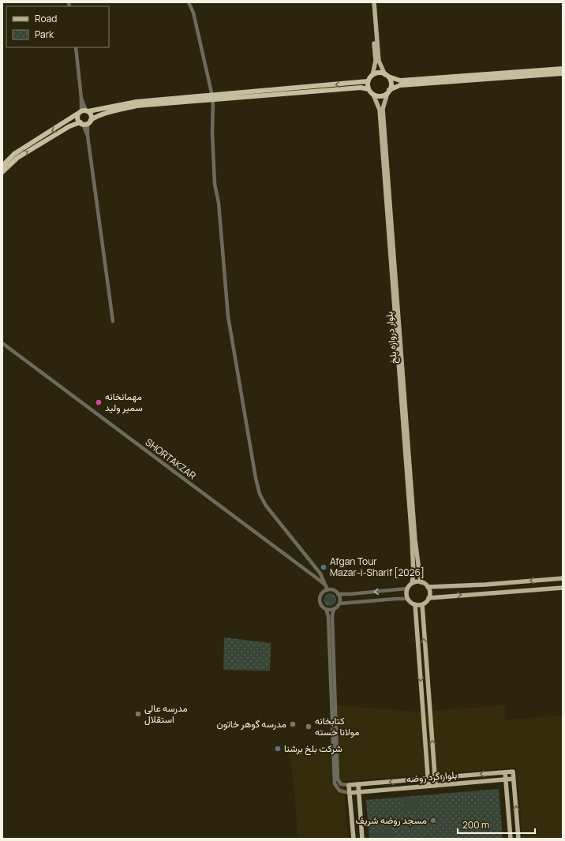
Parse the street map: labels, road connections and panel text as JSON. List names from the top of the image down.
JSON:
{
  "streets": {
    "main road": ["بلوار دروازه بلخ", "بلوار گرد روضه"],
    "street": ["SHORTAKZAR"]
  },
  "places": [
    "مهمانخانه سمیر ولید",
    "Afgan Tour Mazar-i-Sharif [2026]",
    "مدرسه عالی استقلال",
    "مدرسه گوهر خاتون",
    "کتابخانه مولانا خسته",
    "شرکت بلخ برشنا",
    "مسجد روضه شریف"
  ],
  "legend": ["Road", "Park"],
  "scale_bar": "200 m"
}
